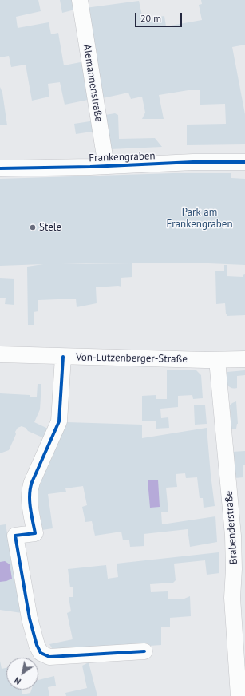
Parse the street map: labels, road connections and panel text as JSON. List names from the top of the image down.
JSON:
{
  "streets": {
    "street": [
      "Alemannenstraße",
      "Frankengraben",
      "Von-Lutzenberger-Straße",
      "Brabenderstraße"
    ]
  },
  "crossings": [
    ["Alemannenstraße", "Frankengraben"],
    ["Von-Lutzenberger-Straße", "Brabenderstraße"]
  ],
  "parks": ["Park am Frankengraben"],
  "places": ["Stele"],
  "scale_bar": "20 m",
  "north": "bottom left"
}
